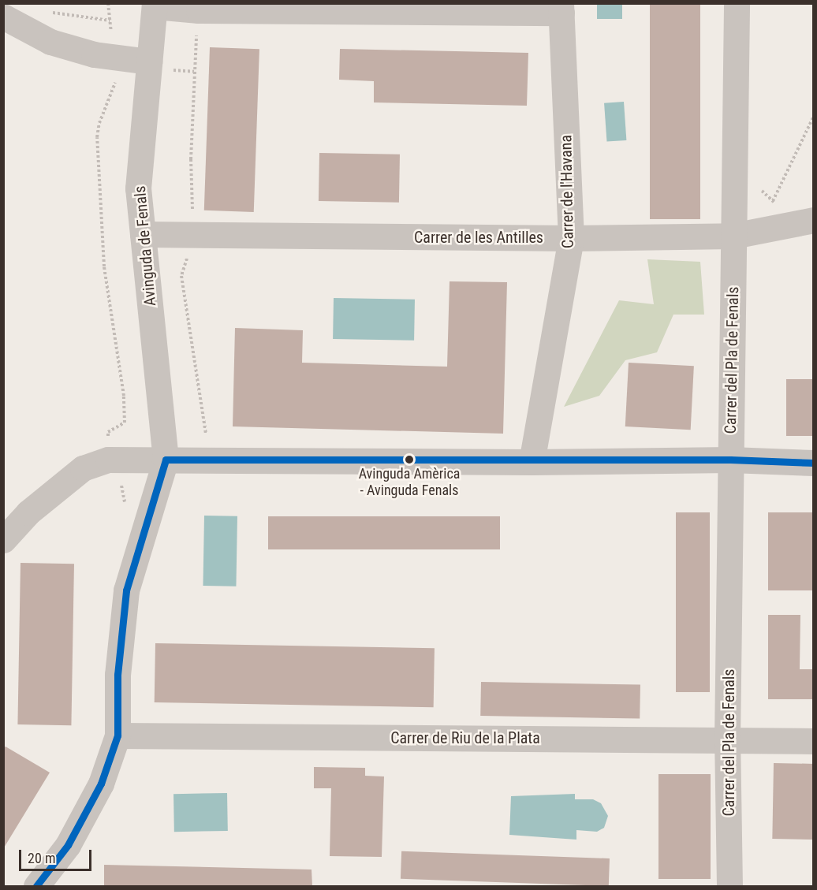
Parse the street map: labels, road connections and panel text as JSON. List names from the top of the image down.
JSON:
{
  "streets": {
    "street": [
      "Carrer de l'Havana",
      "Carrer de les Antilles",
      "Avinguda de Fenals",
      "Carrer del Pla de Fenals",
      "Carrer de Riu de la Plata"
    ]
  },
  "crossings": [
    ["Carrer de l'Havana", "Carrer de les Antilles"],
    ["Carrer de les Antilles", "Avinguda de Fenals"],
    ["Carrer de les Antilles", "Carrer del Pla de Fenals"],
    ["Carrer del Pla de Fenals", "Carrer de Riu de la Plata"]
  ],
  "places": ["Avinguda Amèrica - Avinguda Fenals"],
  "scale_bar": "20 m"
}
